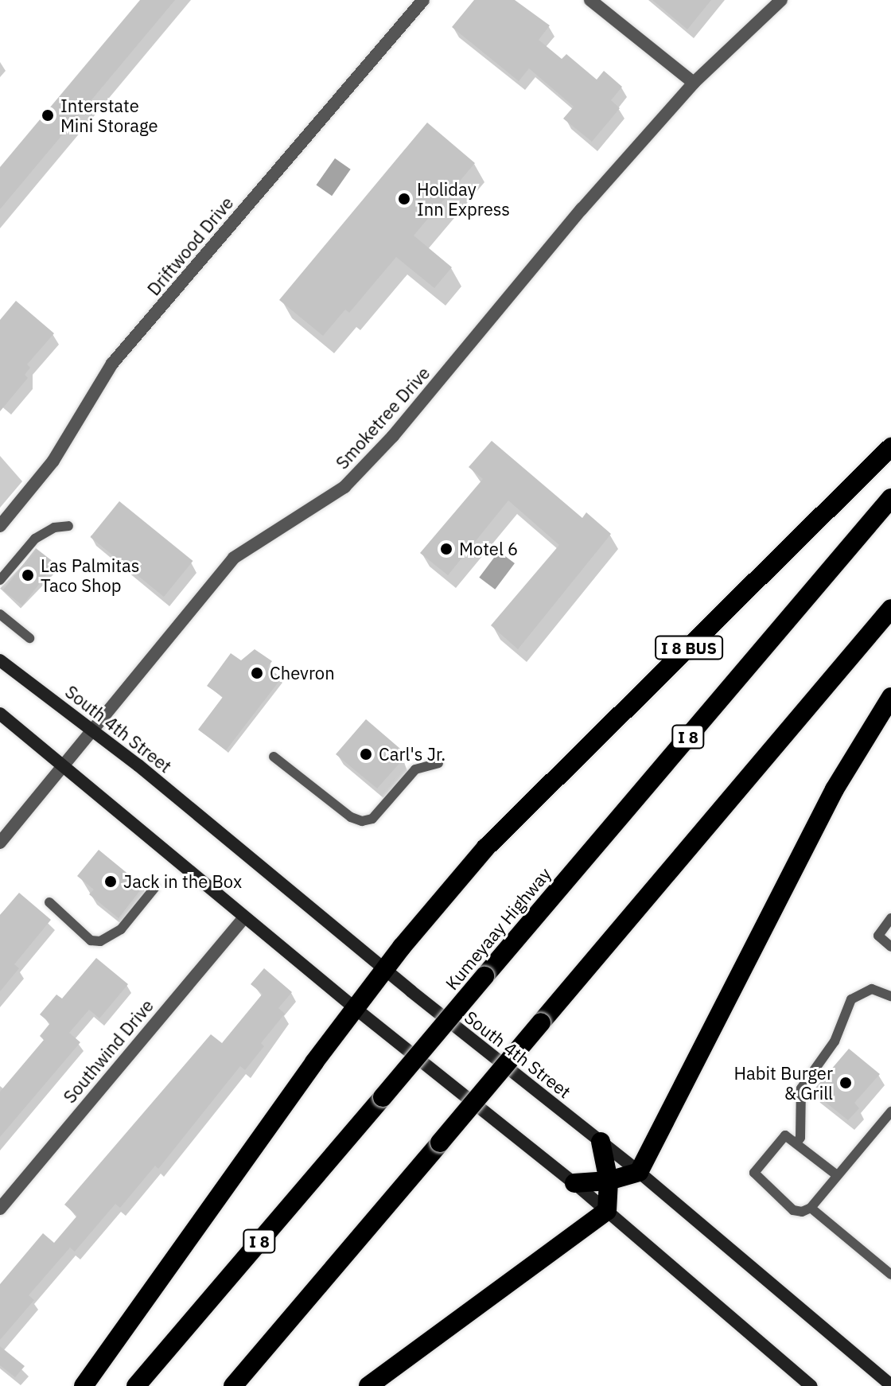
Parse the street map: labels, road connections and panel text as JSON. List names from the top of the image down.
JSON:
{
  "streets": {
    "highway": ["I 8 BUS", "I 8", "Kumeyaay Highway"],
    "main road": ["South 4th Street"],
    "street": ["Driftwood Drive", "Smoketree Drive", "Southwind Drive"]
  },
  "crossings": [
    ["Smoketree Drive", "South 4th Street"],
    ["I 8 BUS", "South 4th Street"]
  ],
  "places": [
    "Interstate Mini Storage",
    "Holiday Inn Express",
    "Motel 6",
    "Las Palmitas Taco Shop",
    "Chevron",
    "Carl's Jr.",
    "Jack in the Box",
    "Habit Burger & Grill"
  ]
}
